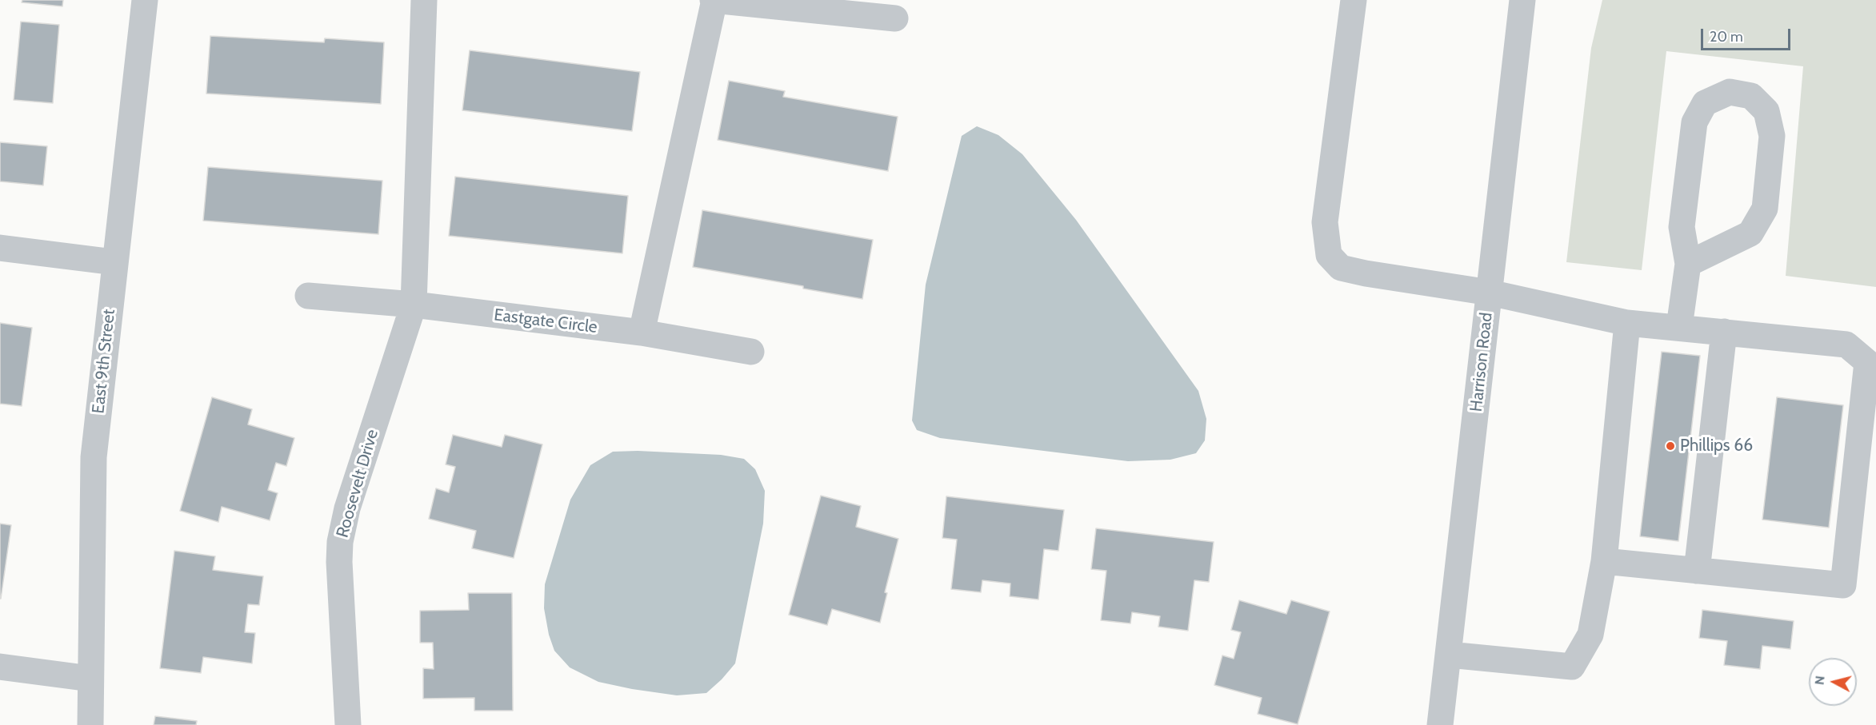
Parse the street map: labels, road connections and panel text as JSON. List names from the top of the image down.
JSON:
{
  "streets": {
    "street": [
      "Eastgate Circle",
      "East 9th Street",
      "Harrison Road",
      "Roosevelt Drive"
    ]
  },
  "crossings": [
    ["Eastgate Circle", "Roosevelt Drive"]
  ],
  "places": ["Phillips 66"],
  "scale_bar": "20 m",
  "north": "left"
}
